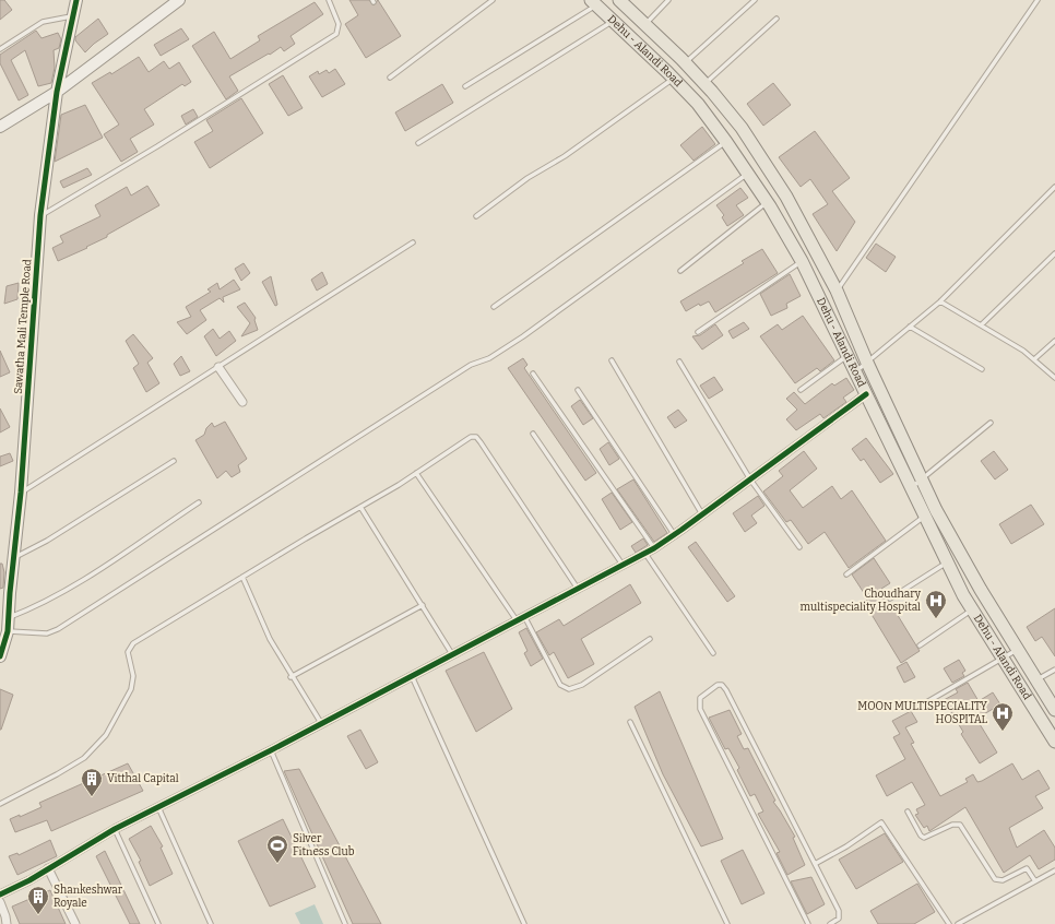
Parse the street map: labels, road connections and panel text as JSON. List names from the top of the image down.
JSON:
{
  "streets": {
    "main road": ["Dehu - Alandi Road"],
    "street": ["Sawatha Mali Temple Road"]
  },
  "places": {
    "hospital": ["Choudhary multispeciality Hospital", "MOON MULTISPECIALITY HOSPITAL"],
    "building": ["Vitthal Capital", "Shankeshwar Royale"],
    "sports": ["Silver Fitness Club"]
  }
}
